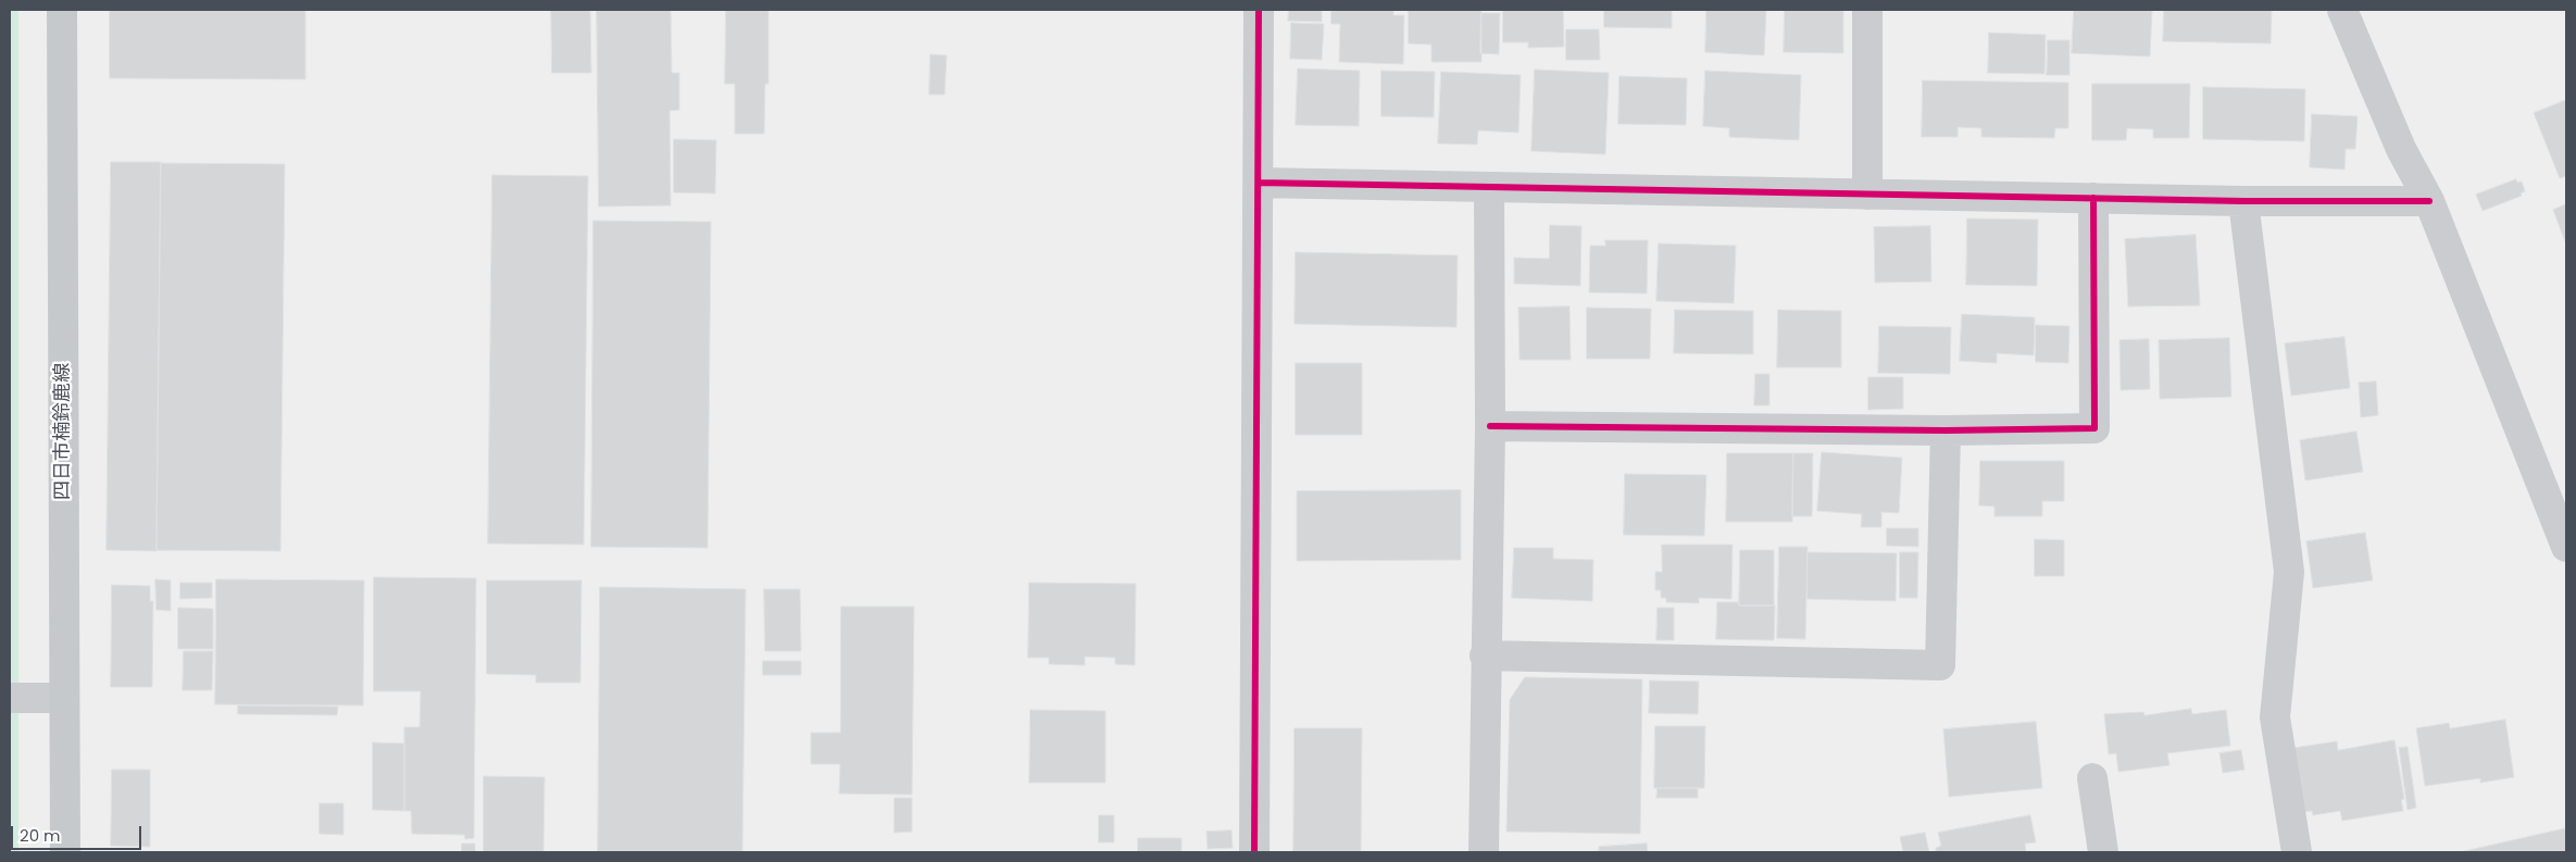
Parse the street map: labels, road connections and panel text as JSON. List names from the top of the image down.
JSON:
{
  "streets": {
    "main road": ["四日市楠鈴鹿線"]
  },
  "scale_bar": "20 m"
}
